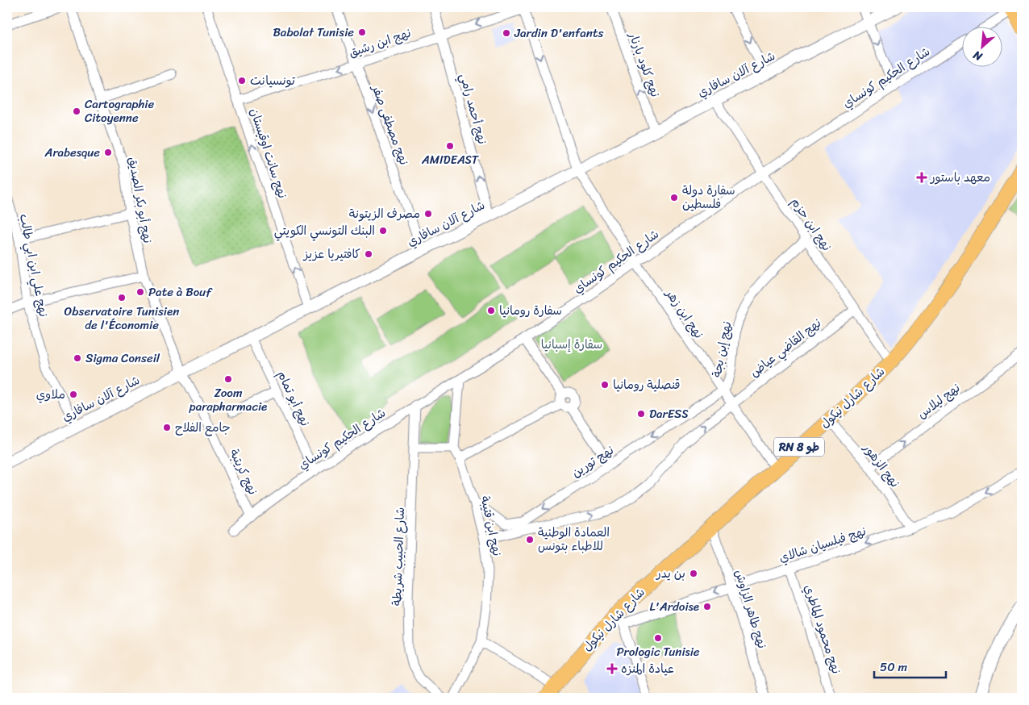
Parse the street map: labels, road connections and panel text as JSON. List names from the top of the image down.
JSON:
{
  "streets": {
    "main road": ["شارع شارل نيكول", "RN 8 طو"],
    "street": [
      "نهج ابن رشيق",
      "نهج كلود بارنار",
      "شارع آلان سافاري",
      "شارع الحكيم كونساي",
      "نهج أحمد رامي",
      "نهج مصطفى صفر",
      "نهج سانت اوقيستان",
      "نهج أبو بكر الصديق",
      "نهج ابن حزم",
      "نهج علي ابن ابي طالب",
      "نهج ابن زهر",
      "نهج القاضي عياض",
      "نهج إبن بجة",
      "نهج أبو تمام",
      "نهج ليلاس",
      "نهج تورين",
      "نهج الزهور",
      "نهج كريتبة",
      "نهج ابن قتيبة",
      "نهج فيلسيان شالاي",
      "شارع الحبيب شريطة",
      "نهج طاهر الزاوش",
      "نهج محمود الماطري"
    ]
  },
  "crossings": [
    ["نهج ابن رشيق", "نهج أحمد رامي"],
    ["نهج ابن رشيق", "نهج مصطفى صفر"],
    ["نهج ابن رشيق", "نهج سانت اوقيستان"],
    ["نهج ابن رشيق", "نهج ابن زهر"],
    ["نهج كلود بارنار", "شارع آلان سافاري"],
    ["شارع آلان سافاري", "نهج أحمد رامي"],
    ["شارع آلان سافاري", "نهج مصطفى صفر"],
    ["شارع آلان سافاري", "نهج سانت اوقيستان"],
    ["شارع آلان سافاري", "نهج أبو بكر الصديق"],
    ["شارع آلان سافاري", "نهج ابن حزم"],
    ["شارع آلان سافاري", "نهج علي ابن ابي طالب"],
    ["شارع آلان سافاري", "نهج ابن زهر"],
    ["شارع آلان سافاري", "نهج أبو تمام"],
    ["شارع آلان سافاري", "نهج كريتبة"],
    ["شارع الحكيم كونساي", "نهج ابن حزم"],
    ["شارع الحكيم كونساي", "نهج ابن زهر"],
    ["شارع الحكيم كونساي", "نهج أبو تمام"],
    ["شارع الحكيم كونساي", "نهج كريتبة"],
    ["شارع الحكيم كونساي", "شارع الحبيب شريطة"],
    ["نهج أبو بكر الصديق", "نهج كريتبة"],
    ["نهج ابن حزم", "نهج القاضي عياض"],
    ["نهج ابن حزم", "نهج إبن بجة"],
    ["نهج ابن حزم", "شارع شارل نيكول"],
    ["نهج ابن زهر", "نهج القاضي عياض"],
    ["نهج ابن زهر", "نهج إبن بجة"],
    ["نهج ابن زهر", "شارع شارل نيكول"],
    ["نهج ابن زهر", "نهج تورين"],
    ["نهج القاضي عياض", "نهج تورين"],
    ["نهج إبن بجة", "نهج تورين"],
    ["شارع شارل نيكول", "نهج الزهور"],
    ["شارع شارل نيكول", "نهج فيلسيان شالاي"],
    ["شارع شارل نيكول", "نهج طاهر الزاوش"],
    ["نهج ليلاس", "نهج الزهور"],
    ["نهج تورين", "نهج ابن قتيبة"],
    ["نهج الزهور", "نهج فيلسيان شالاي"],
    ["نهج فيلسيان شالاي", "نهج طاهر الزاوش"],
    ["نهج فيلسيان شالاي", "نهج محمود الماطري"]
  ],
  "one_way": [
    "نهج ابن رشيق",
    "نهج كلود بارنار",
    "نهج أحمد رامي",
    "نهج مصطفى صفر",
    "نهج سانت اوقيستان",
    "نهج ليلاس",
    "نهج فيلسيان شالاي"
  ],
  "parks": ["سفارة إسبانيا"],
  "places": {
    "other": [
      "Babolat Tunisie",
      "Jardin D'enfants",
      "تونسيانت",
      "Cartographie Citoyenne",
      "AMIDEAST",
      "Arabesque",
      "سفارة دولة فلسطين",
      "مصرف الزيتونة",
      "البنك التونسي الكويتي",
      "كافتيريا عزيز",
      "Pate à Bouf",
      "Observatoire Tunisien de l'Économie",
      "سفارة رومانيا",
      "Sigma Conseil",
      "Zoom parapharmacie",
      "قنصلية رومانيا",
      "ملاوي",
      "DarESS",
      "جامع الفلاح",
      "العمادة الوطنية للاطباء بتونس",
      "بن يدر",
      "L'Ardoise",
      "Prologic Tunisie"
    ],
    "health": ["معهد باستور", "عيادة المنزه"]
  },
  "scale_bar": "50 m",
  "north": "bottom left"
}
